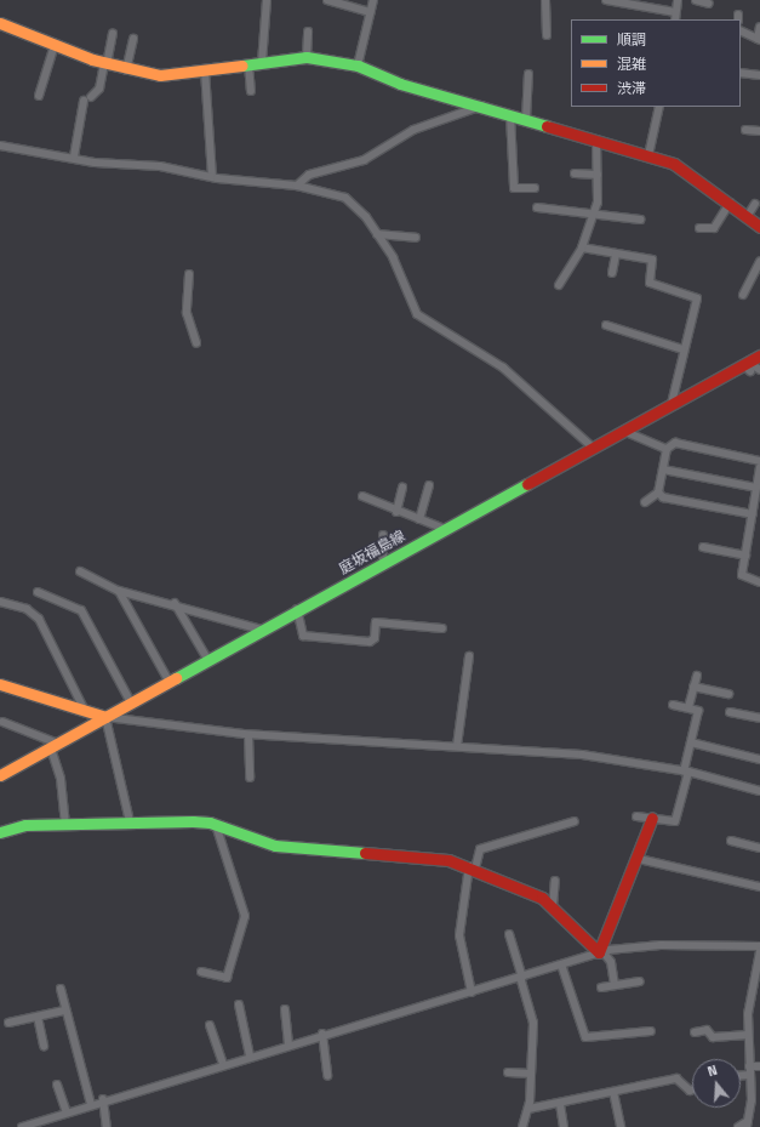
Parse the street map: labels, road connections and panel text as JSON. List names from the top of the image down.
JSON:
{
  "streets": {
    "street": ["庭坂福島線"]
  },
  "legend": ["順調", "混雑", "渋滞"],
  "north": "top"
}
